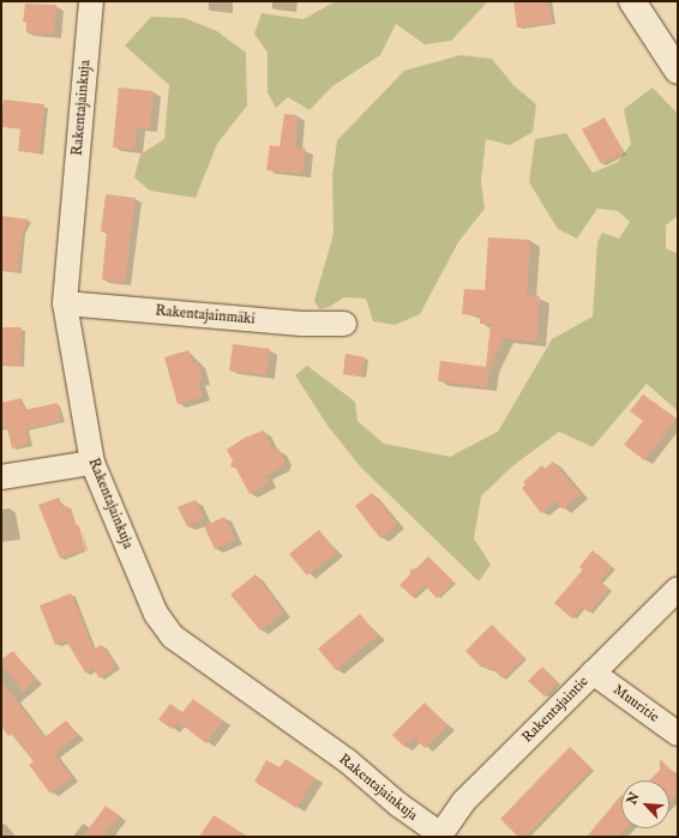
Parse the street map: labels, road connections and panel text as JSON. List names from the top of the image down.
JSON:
{
  "streets": {
    "street": [
      "Rakentajainkuja",
      "Rakentajainmäki",
      "Muuritie",
      "Rakentajaintie"
    ]
  },
  "crossings": [
    ["Rakentajainkuja", "Rakentajainmäki"],
    ["Rakentajainkuja", "Rakentajaintie"],
    ["Muuritie", "Rakentajaintie"]
  ],
  "north": "top left"
}
